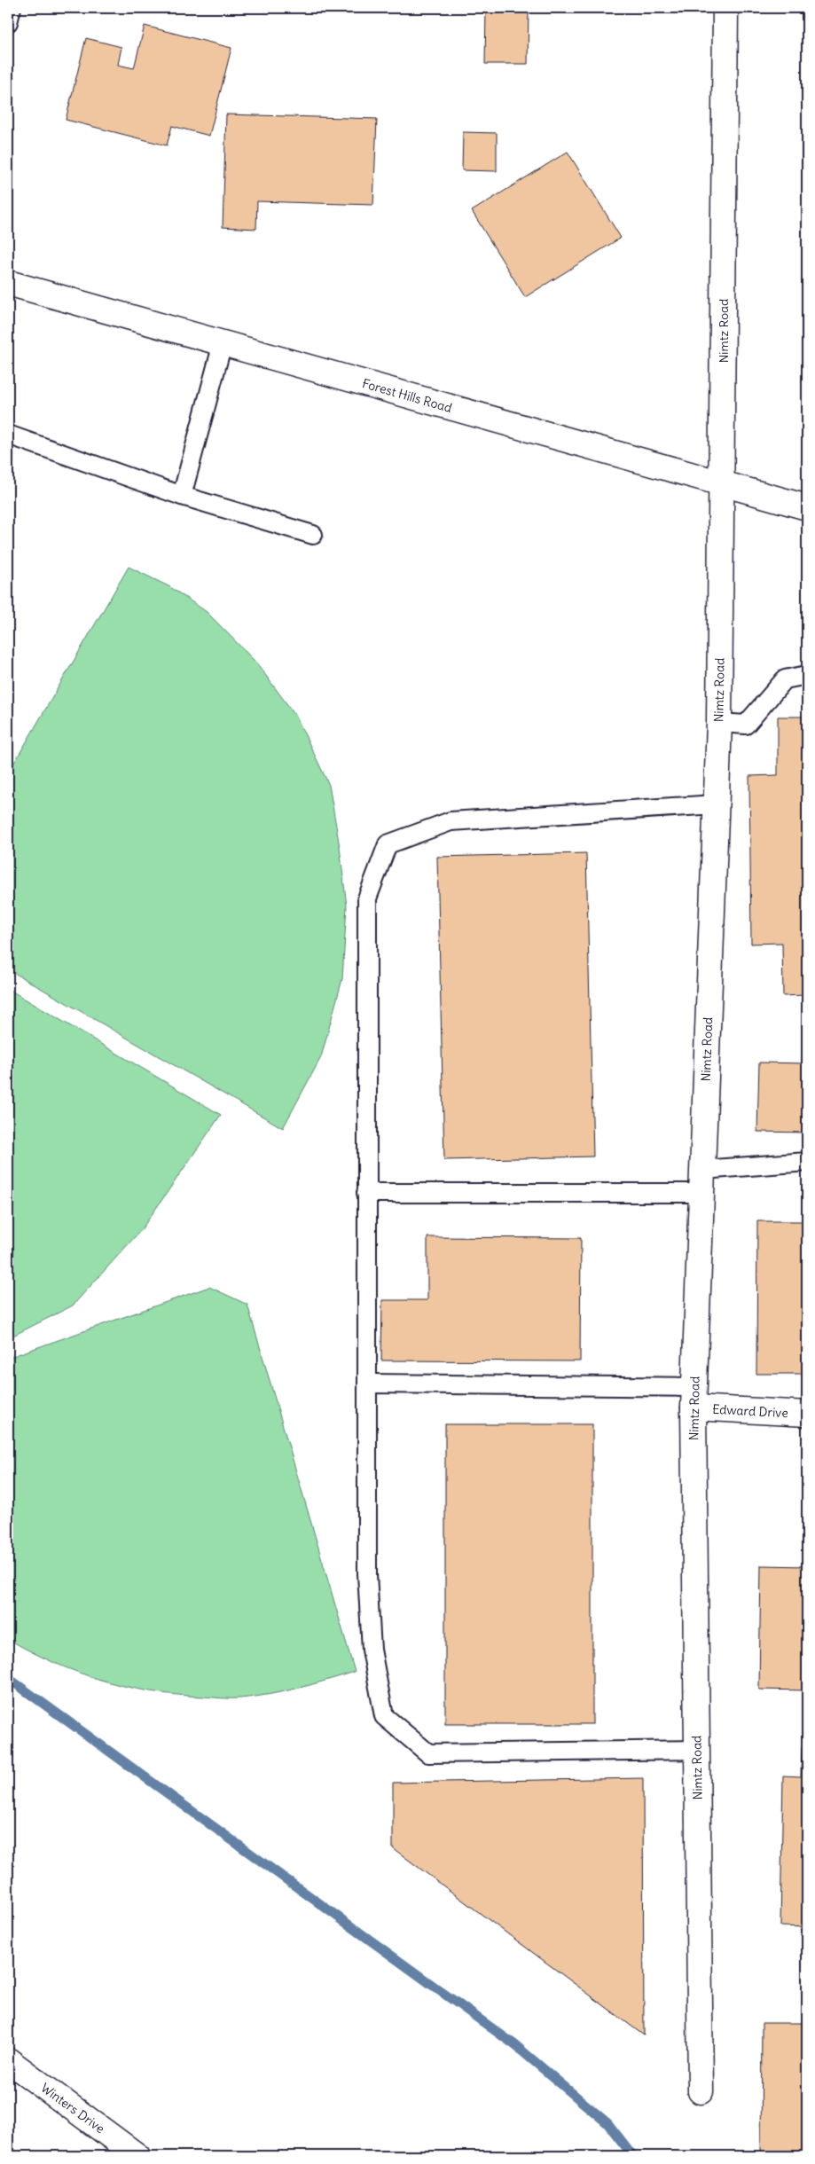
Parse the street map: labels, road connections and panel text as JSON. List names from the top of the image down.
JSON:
{
  "streets": {
    "street": [
      "Nimtz Road",
      "Forest Hills Road",
      "Edward Drive",
      "Winters Drive"
    ]
  },
  "crossings": [
    ["Nimtz Road", "Forest Hills Road"],
    ["Nimtz Road", "Edward Drive"]
  ]
}
